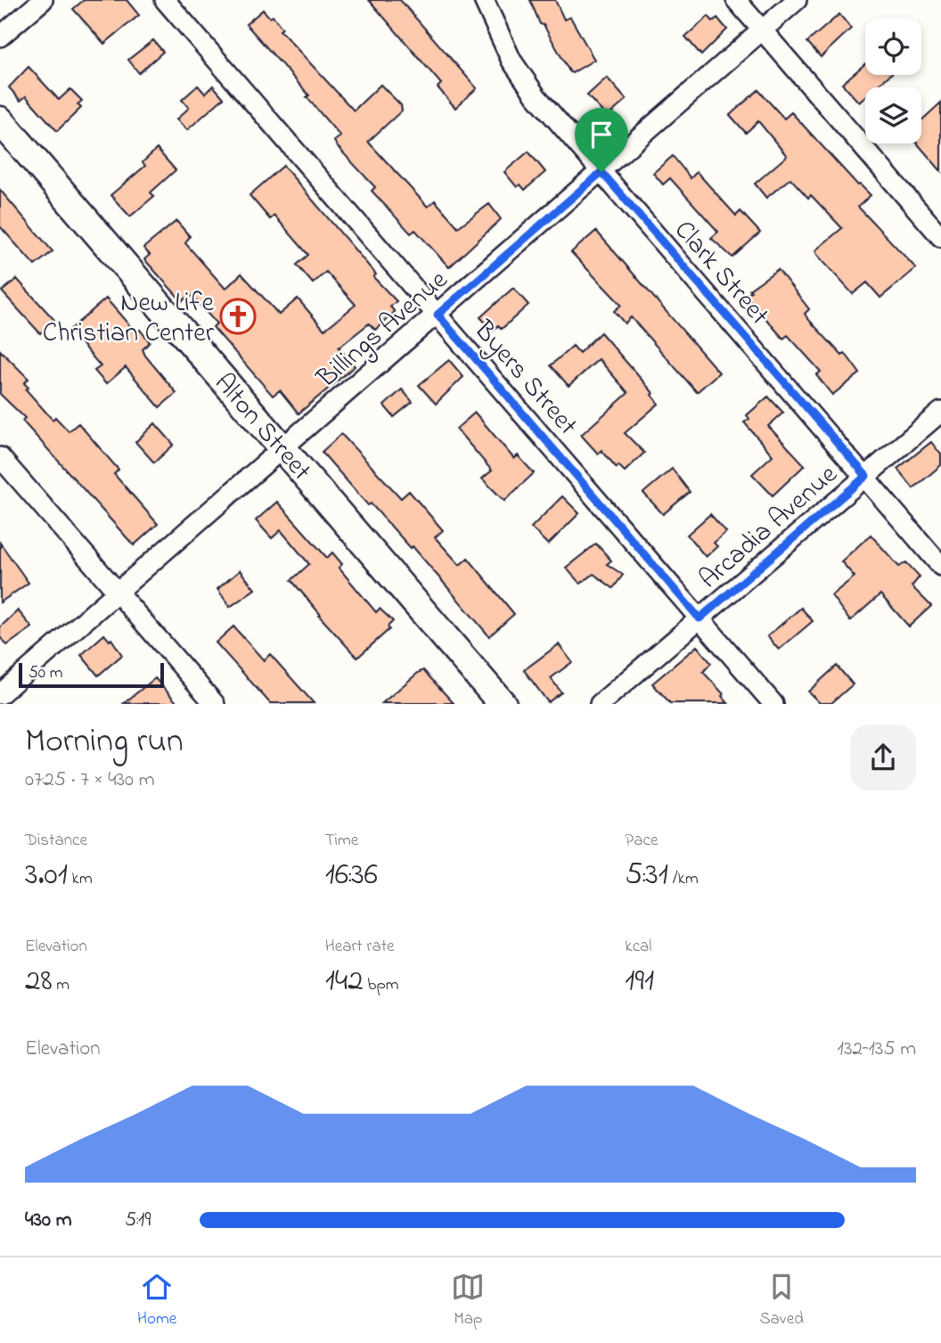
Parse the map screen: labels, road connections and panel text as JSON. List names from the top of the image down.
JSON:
{
  "streets": {
    "street": [
      "Clark Street",
      "Billings Avenue",
      "Byers Street",
      "Alton Street",
      "Arcadia Avenue"
    ]
  },
  "crossings": [
    ["Clark Street", "Billings Avenue"],
    ["Clark Street", "Arcadia Avenue"],
    ["Billings Avenue", "Byers Street"],
    ["Billings Avenue", "Alton Street"],
    ["Byers Street", "Arcadia Avenue"]
  ],
  "places": {
    "church": ["New Life Christian Center"]
  },
  "scale_bar": "50 m",
  "page": {
    "scale": "50 m",
    "heading": ["Morning run", "07:25 · 7 × 430 m"],
    "stats": [
      ["Distance", "3.01 km"],
      ["Time", "16:36"],
      ["Pace", "5:31 /km"],
      ["Elevation", "28 m"],
      ["Heart rate", "142 bpm"],
      ["kcal", "191"]
    ],
    "chart": ["Elevation", "132–135 m"],
    "list": [
      {
        "name": "430 m",
        "note": "5:19"
      }
    ],
    "tabs": ["Home", "Map", "Saved"]
  }
}
